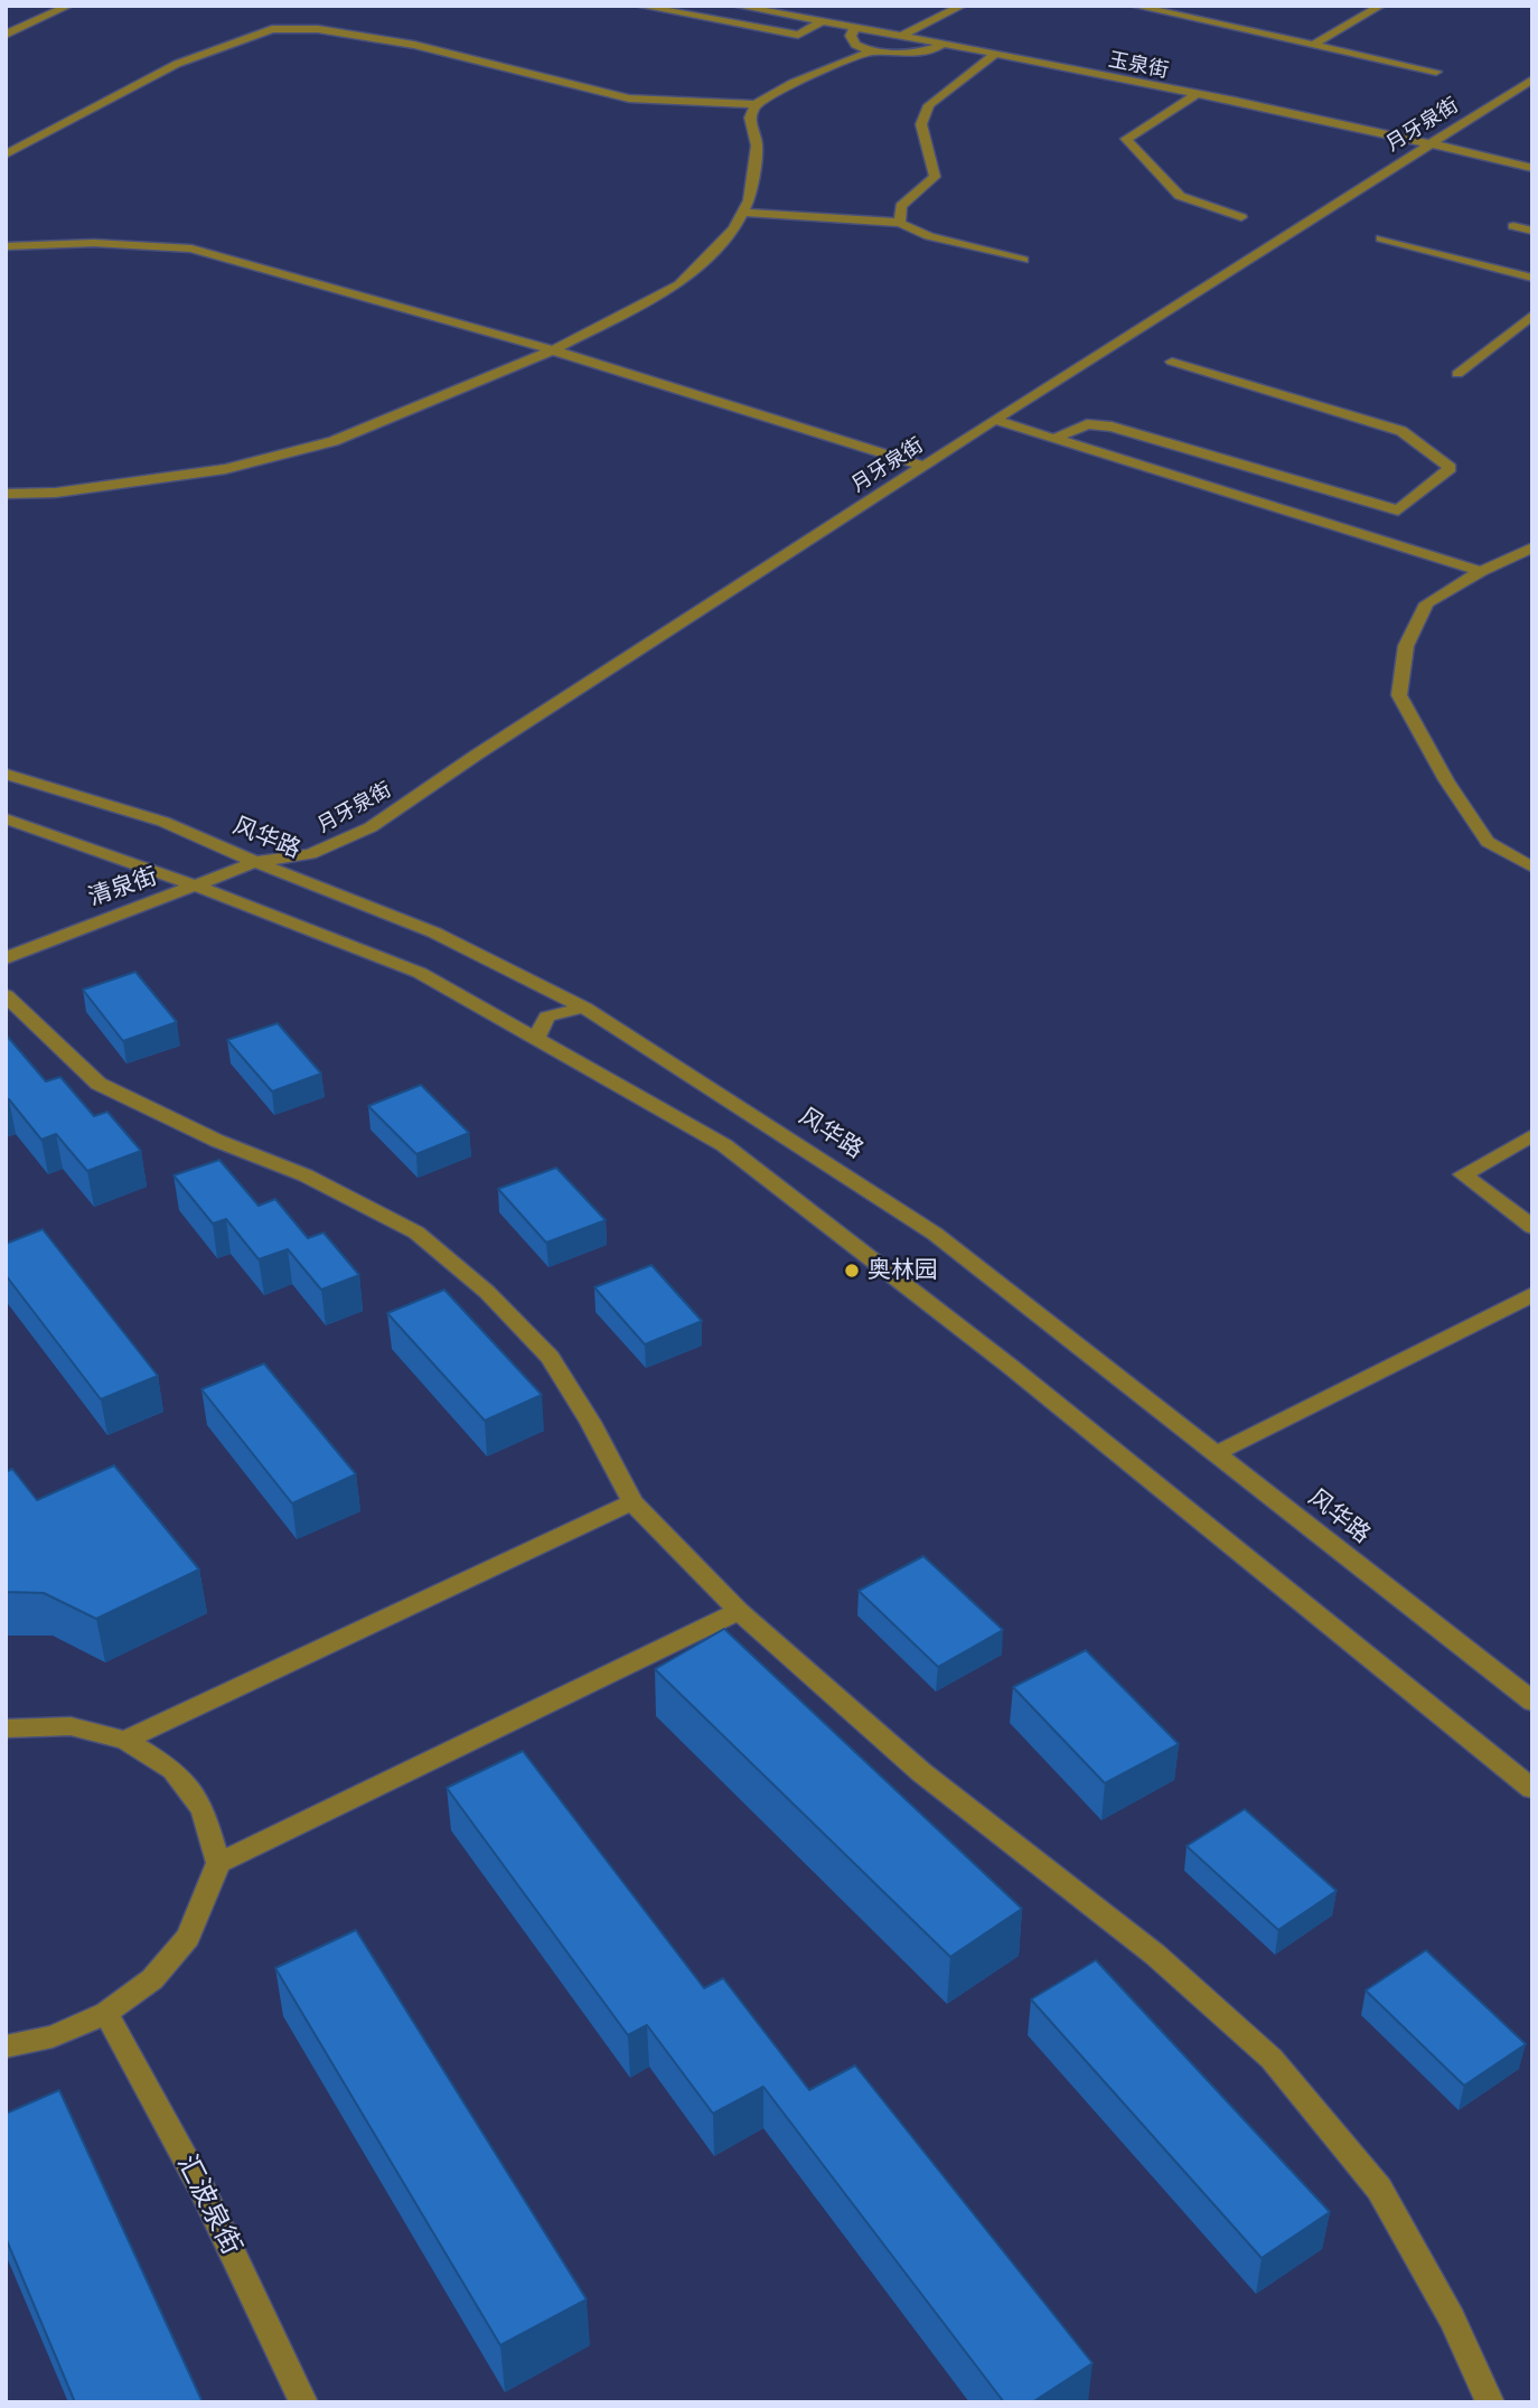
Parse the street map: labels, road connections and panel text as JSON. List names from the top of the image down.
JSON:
{
  "streets": {
    "street": [
      "玉泉街",
      "月牙泉街",
      "风华路",
      "清泉街",
      "汇波泉街"
    ]
  },
  "crossings": [
    ["玉泉街", "月牙泉街"],
    ["月牙泉街", "风华路"],
    ["月牙泉街", "清泉街"],
    ["风华路", "清泉街"]
  ],
  "places": ["奥林园"]
}
